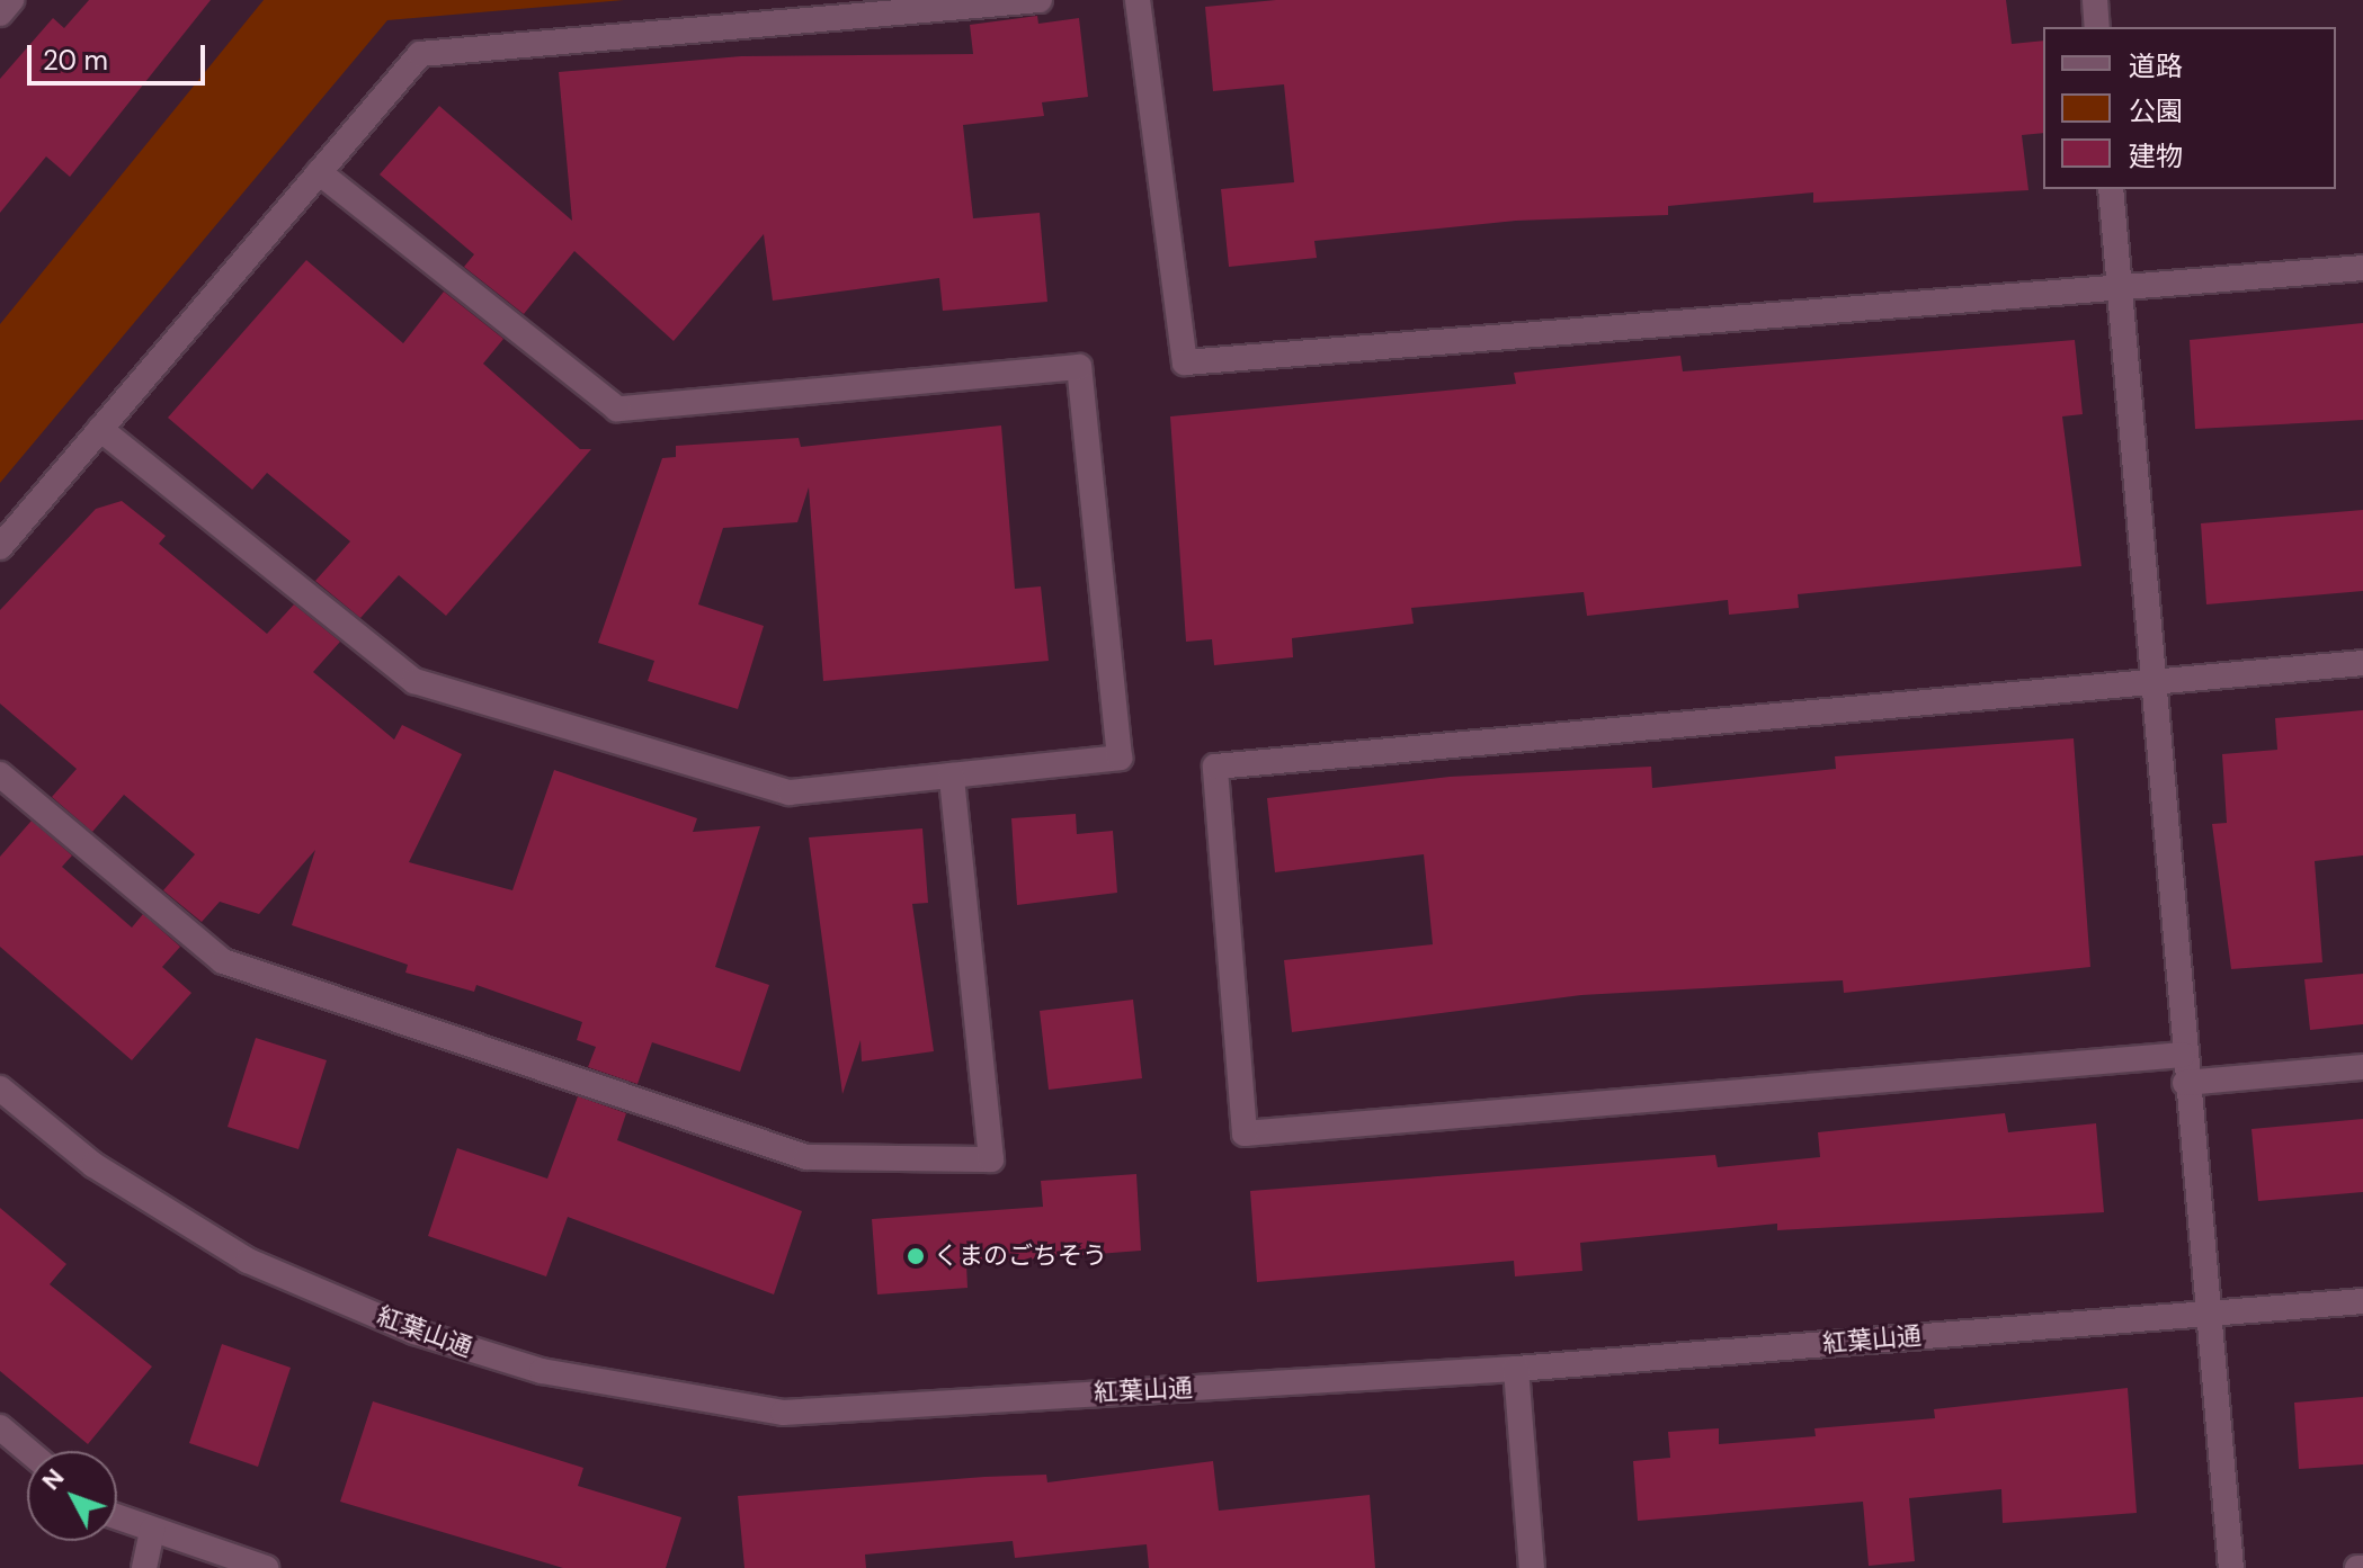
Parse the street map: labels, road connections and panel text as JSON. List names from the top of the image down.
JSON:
{
  "streets": {
    "street": ["紅葉山通"]
  },
  "places": ["くまのごちそう"],
  "legend": ["道路", "公園", "建物"],
  "scale_bar": "20 m",
  "north": "top left"
}
